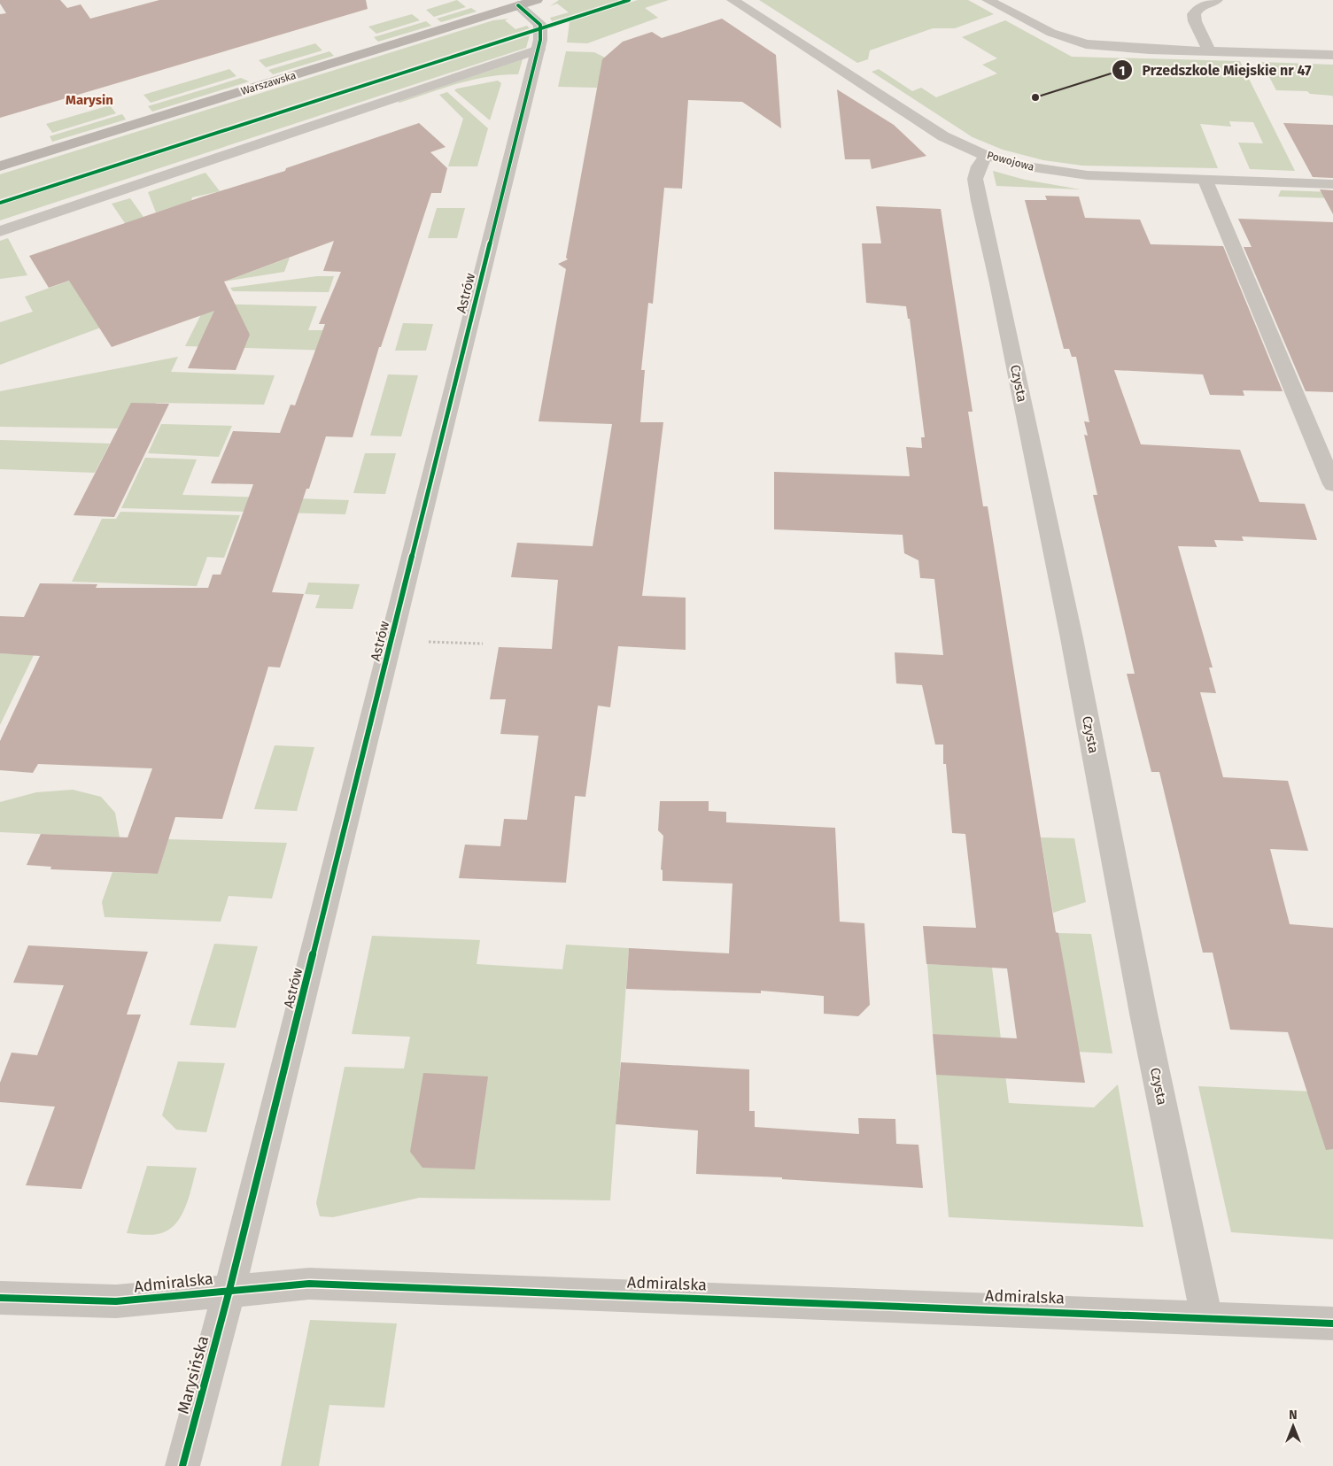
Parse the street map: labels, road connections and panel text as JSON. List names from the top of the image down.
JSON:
{
  "streets": {
    "street": [
      "Warszawska",
      "Powojowa",
      "Astrów",
      "Czysta",
      "Admiralska",
      "Marysińska"
    ]
  },
  "crossings": [
    ["Warszawska", "Astrów"],
    ["Powojowa", "Czysta"],
    ["Astrów", "Admiralska"],
    ["Astrów", "Marysińska"],
    ["Czysta", "Admiralska"],
    ["Admiralska", "Marysińska"]
  ],
  "districts": ["Marysin"],
  "places": ["Przedszkole Miejskie nr 47"],
  "north": "top"
}
